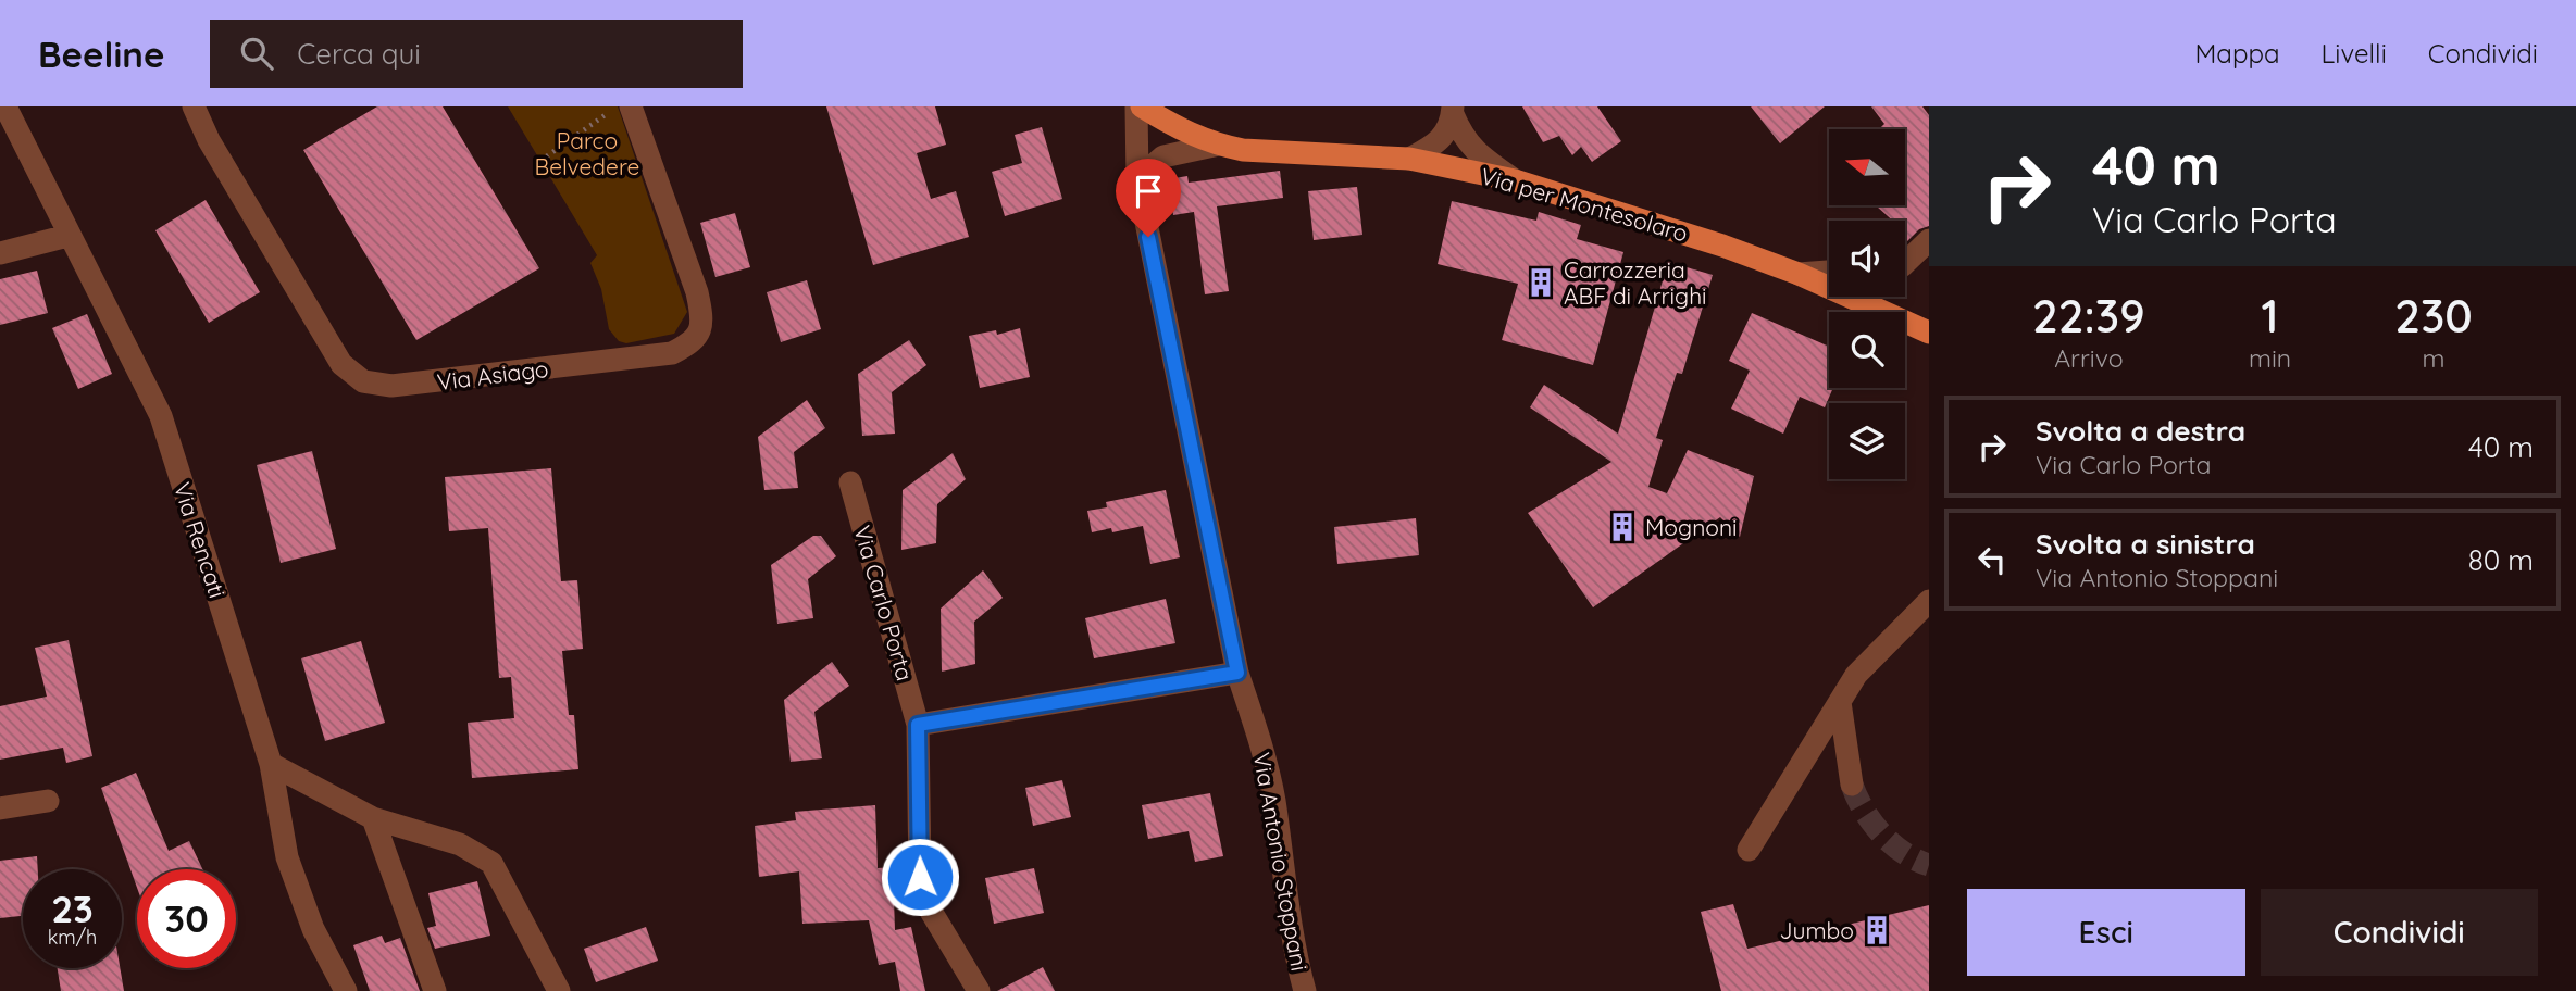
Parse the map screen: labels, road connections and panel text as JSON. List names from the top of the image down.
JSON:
{
  "streets": {
    "main road": ["Via per Montesolaro"],
    "street": [
      "Via Asiago",
      "Via Rencati",
      "Via Carlo Porta",
      "Via Antonio Stoppani"
    ]
  },
  "crossings": [
    ["Via per Montesolaro", "Via Antonio Stoppani"]
  ],
  "parks": ["Parco Belvedere"],
  "places": {
    "building": ["Carrozzeria ABF di Arrighi", "Mognoni", "Jumbo"]
  },
  "north": "left",
  "page": {
    "header": "Beeline",
    "search": "Cerca qui",
    "nav": ["Mappa", "Livelli", "Condividi"],
    "turn": ["40 m", "Via Carlo Porta"],
    "eta": [
      "22:39",
      "Arrivo",
      "1",
      "min",
      "230",
      "m"
    ],
    "list": [
      {
        "name": "Svolta a destra",
        "note": "Via Carlo Porta",
        "value": "40 m"
      },
      {
        "name": "Svolta a sinistra",
        "note": "Via Antonio Stoppani",
        "value": "80 m"
      }
    ],
    "speed": "23 km/h",
    "limit": "30",
    "buttons": ["Esci", "Condividi"]
  }
}
